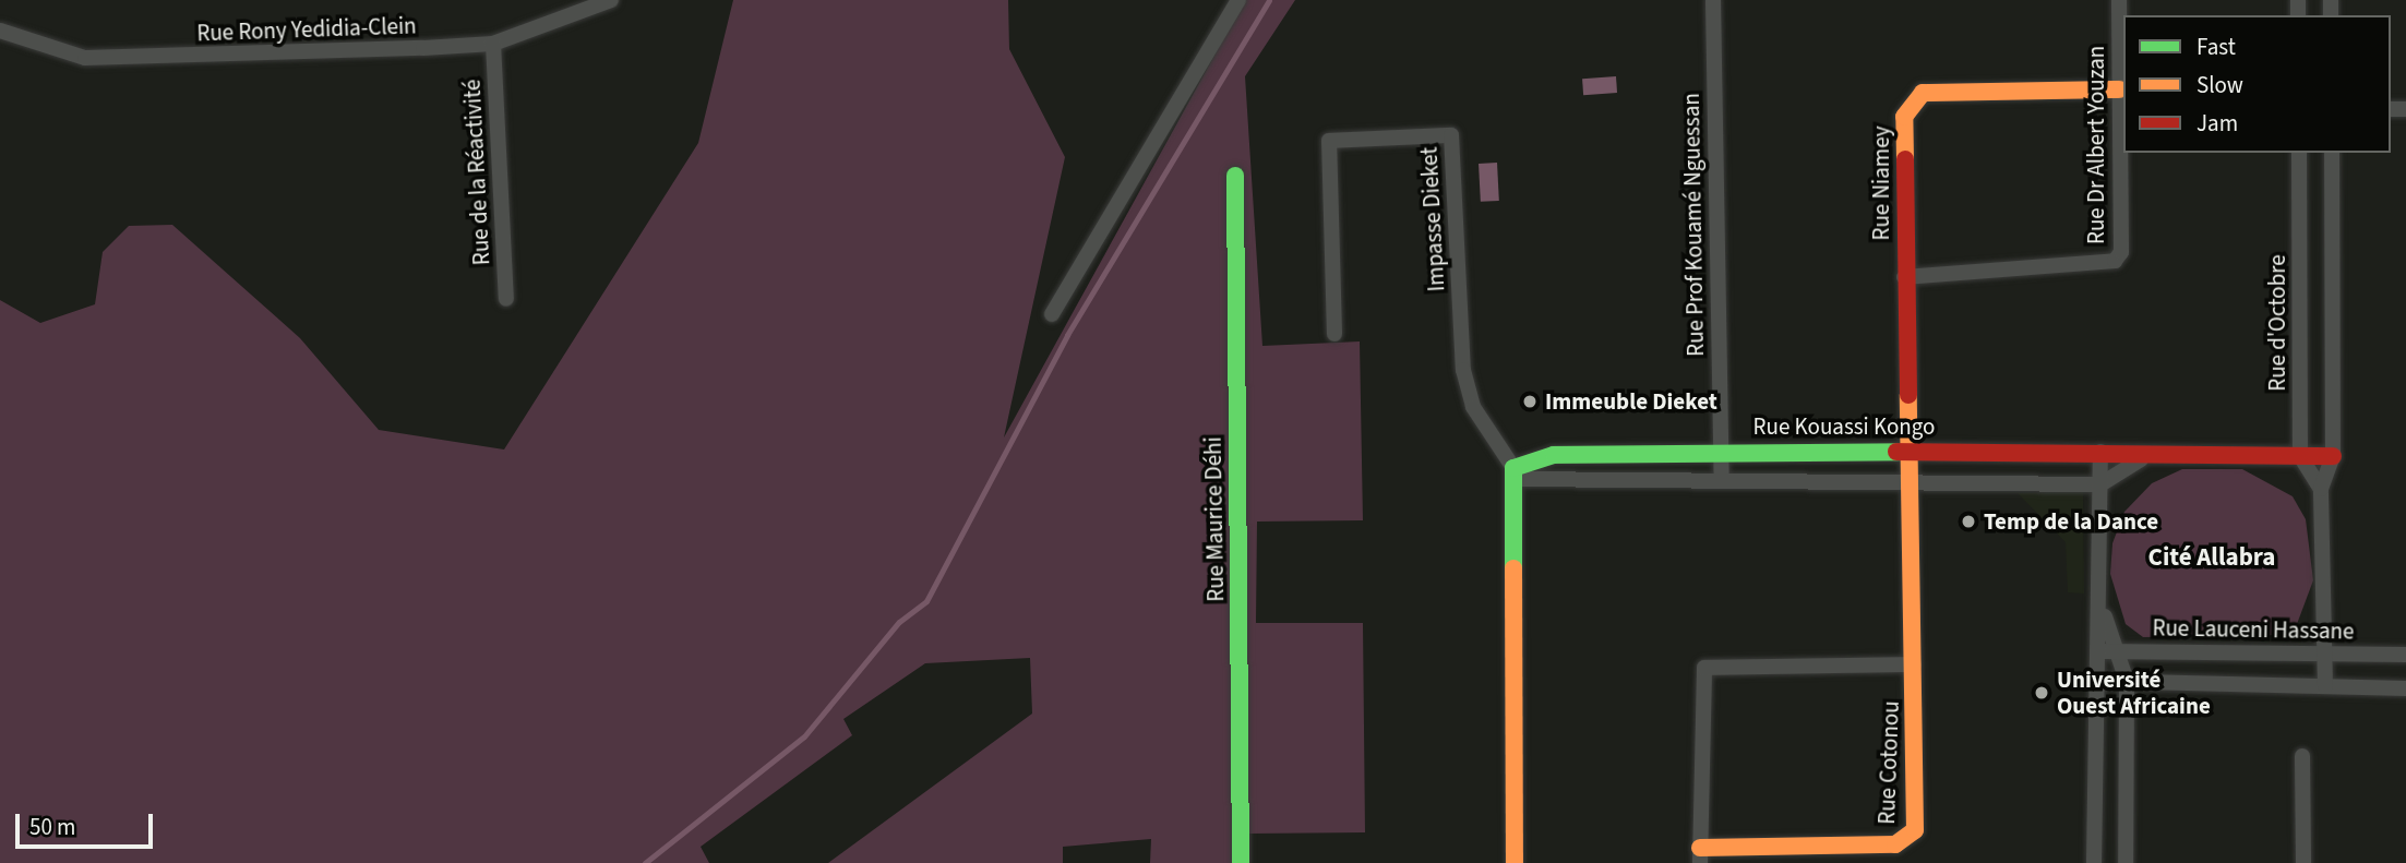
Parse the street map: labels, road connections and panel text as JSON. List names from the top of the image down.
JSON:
{
  "streets": {
    "street": [
      "Rue Rony Yedidia-Clein",
      "Rue Dr Albert Youzan",
      "Rue de la Réactivité",
      "Rue Niamey",
      "Impasse Dieket",
      "Rue Prof Kouamé Nguessan",
      "Rue d'Octobre",
      "Rue Kouassi Kongo",
      "Rue Maurice Déhi",
      "Rue Lauceni Hassane",
      "Rue Cotonou"
    ]
  },
  "crossings": [
    ["Rue Rony Yedidia-Clein", "Rue de la Réactivité"],
    ["Rue Dr Albert Youzan", "Rue Niamey"],
    ["Rue Niamey", "Rue Kouassi Kongo"],
    ["Rue Niamey", "Rue Cotonou"],
    ["Impasse Dieket", "Rue Kouassi Kongo"],
    ["Rue Prof Kouamé Nguessan", "Rue Kouassi Kongo"],
    ["Rue d'Octobre", "Rue Kouassi Kongo"]
  ],
  "districts": ["Cité Allabra"],
  "places": ["Immeuble Dieket", "Temp de la Dance", "Université Ouest Africaine"],
  "legend": ["Fast", "Slow", "Jam"],
  "scale_bar": "50 m"
}
